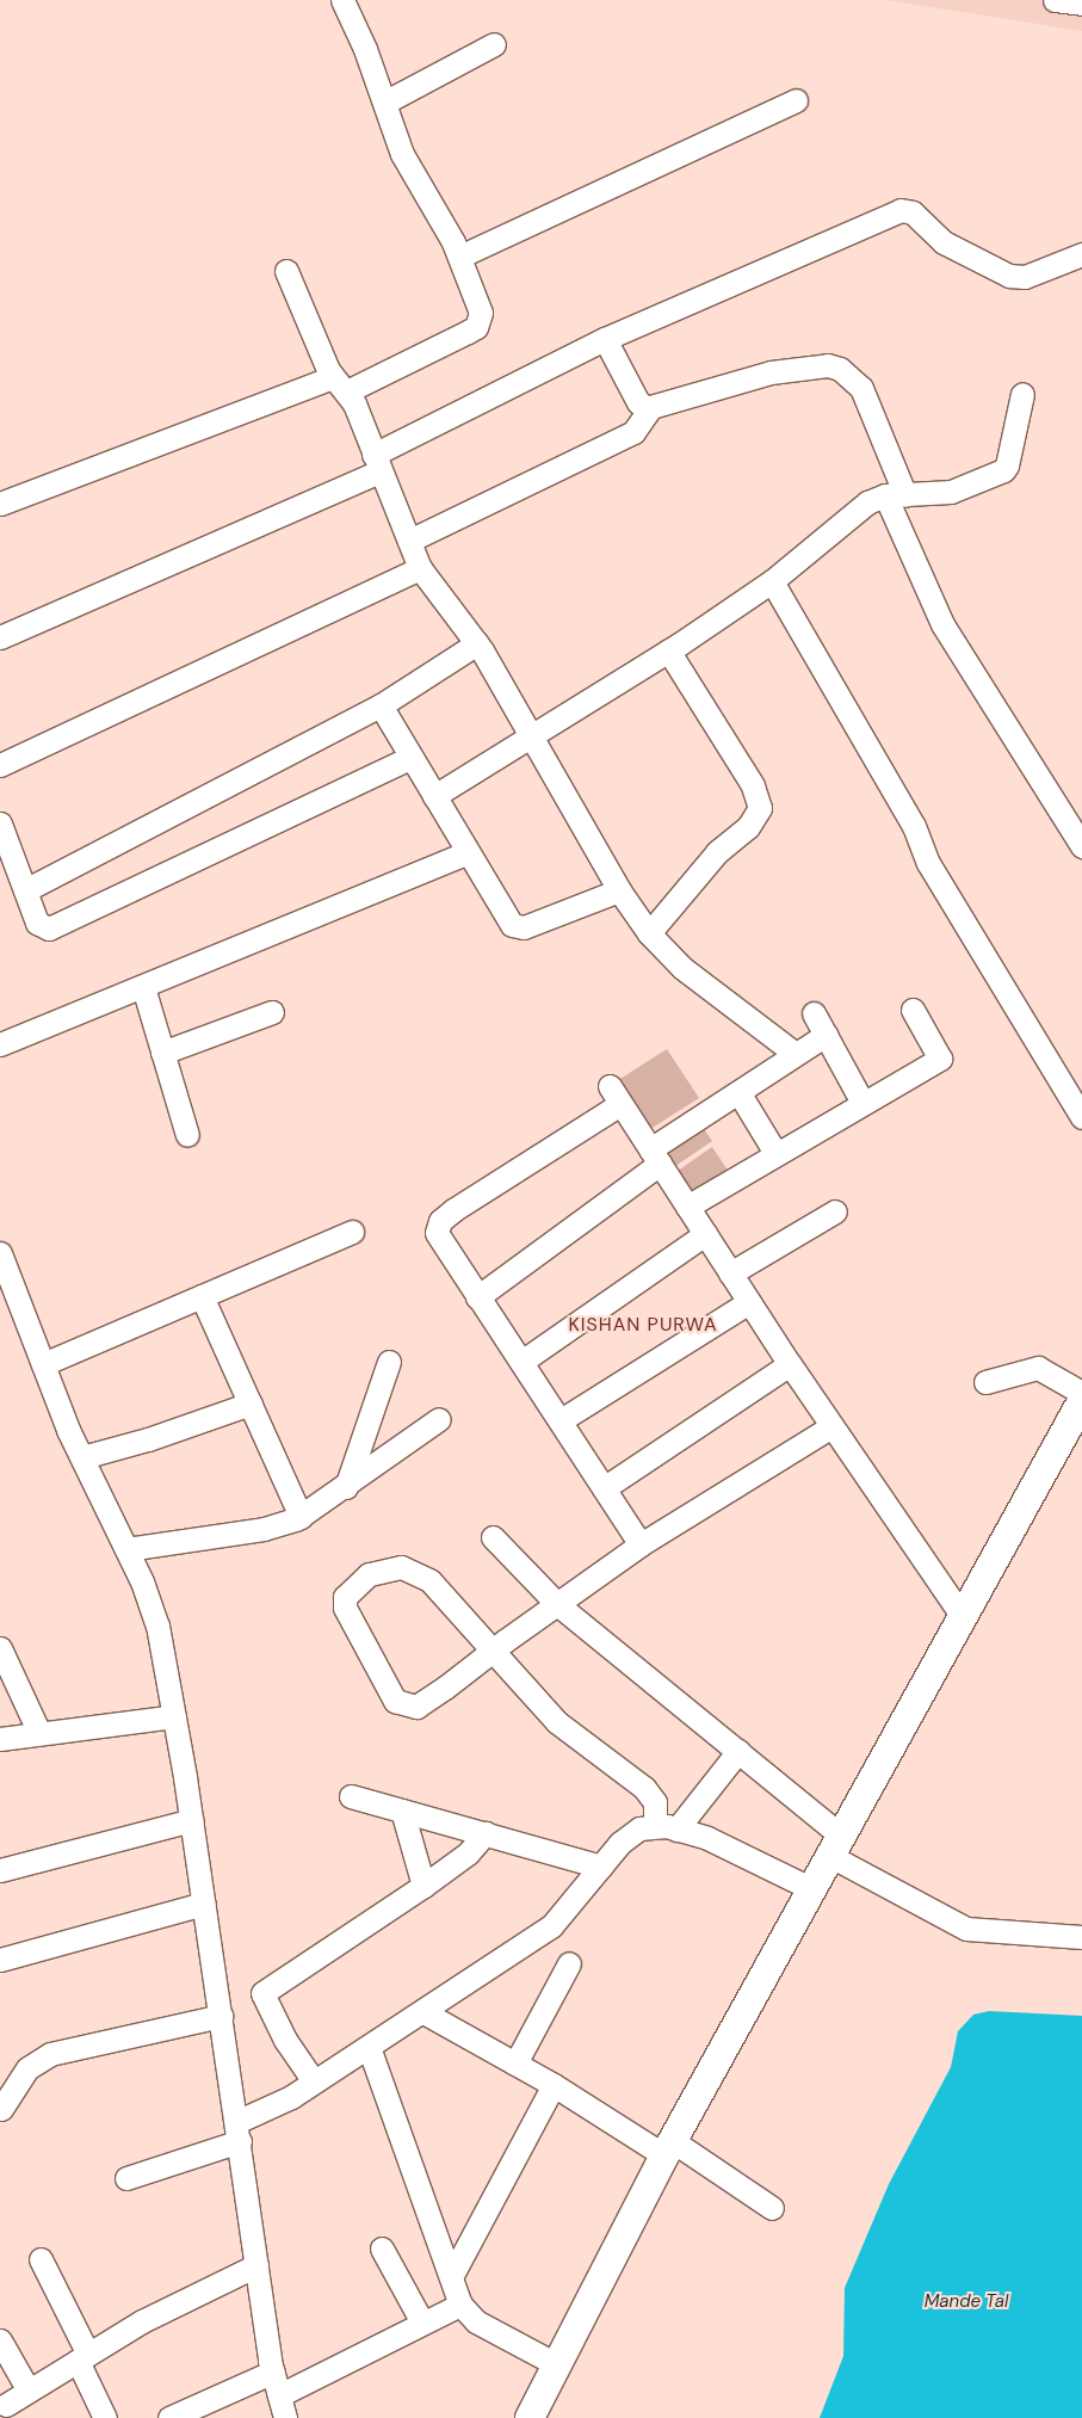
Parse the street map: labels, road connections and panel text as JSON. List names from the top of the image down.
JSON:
{
  "districts": ["KISHAN PURWA"],
  "water": ["Mande Tal"]
}
